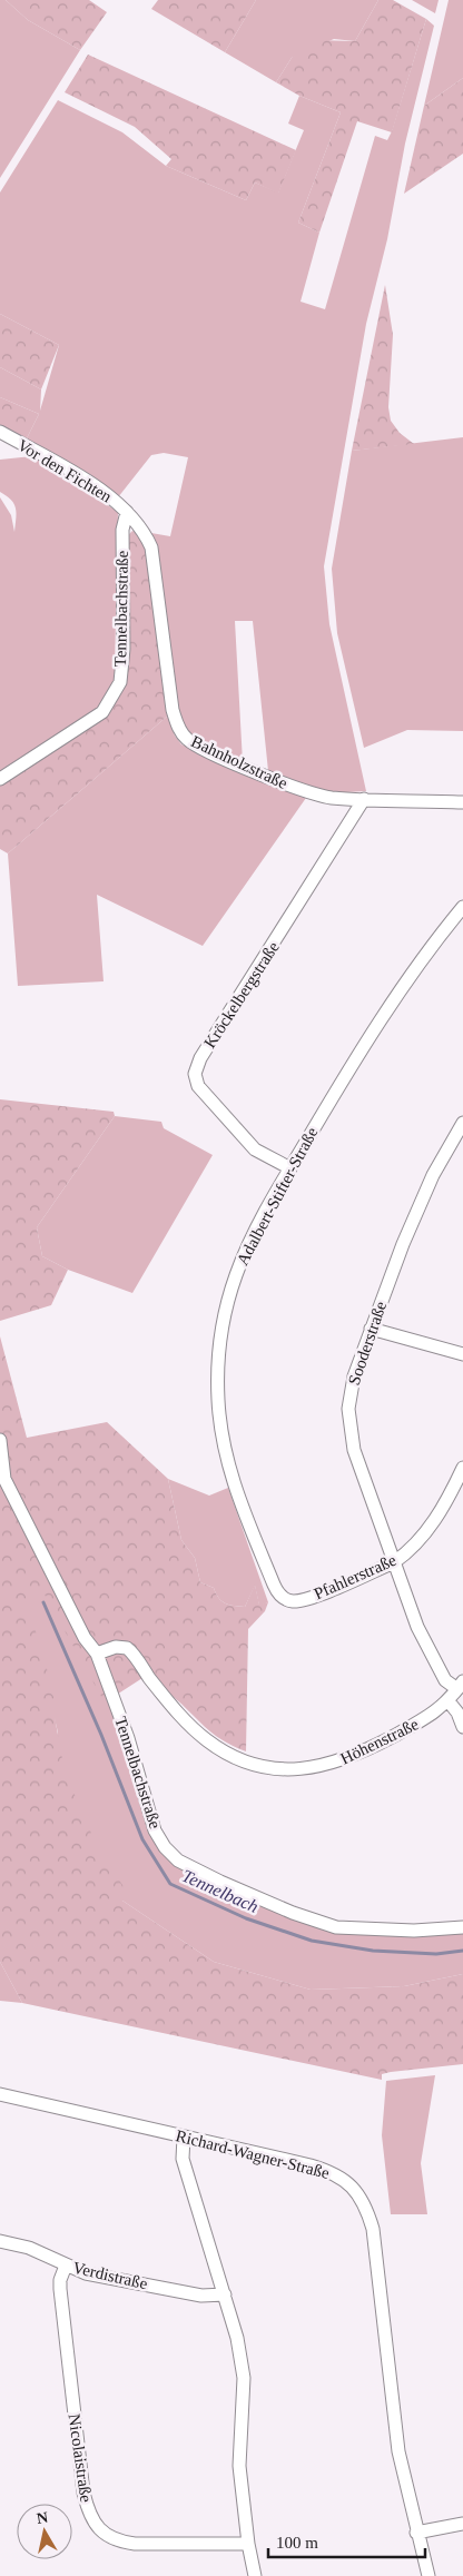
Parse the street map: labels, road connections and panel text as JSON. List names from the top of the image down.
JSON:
{
  "streets": {
    "street": [
      "Vor den Fichten",
      "Tennelbachstraße",
      "Bahnholzstraße",
      "Kröckelbergstraße",
      "Adalbert-Stifter-Straße",
      "Sooderstraße",
      "Pfahlerstraße",
      "Höhenstraße",
      "Richard-Wagner-Straße",
      "Verdistraße",
      "Nicolaistraße"
    ]
  },
  "crossings": [
    ["Vor den Fichten", "Tennelbachstraße"],
    ["Vor den Fichten", "Bahnholzstraße"],
    ["Tennelbachstraße", "Bahnholzstraße"],
    ["Tennelbachstraße", "Höhenstraße"],
    ["Bahnholzstraße", "Kröckelbergstraße"],
    ["Kröckelbergstraße", "Adalbert-Stifter-Straße"],
    ["Adalbert-Stifter-Straße", "Pfahlerstraße"],
    ["Sooderstraße", "Pfahlerstraße"],
    ["Sooderstraße", "Höhenstraße"],
    ["Verdistraße", "Nicolaistraße"]
  ],
  "water": ["Tennelbach"],
  "scale_bar": "100 m",
  "north": "top"
}
